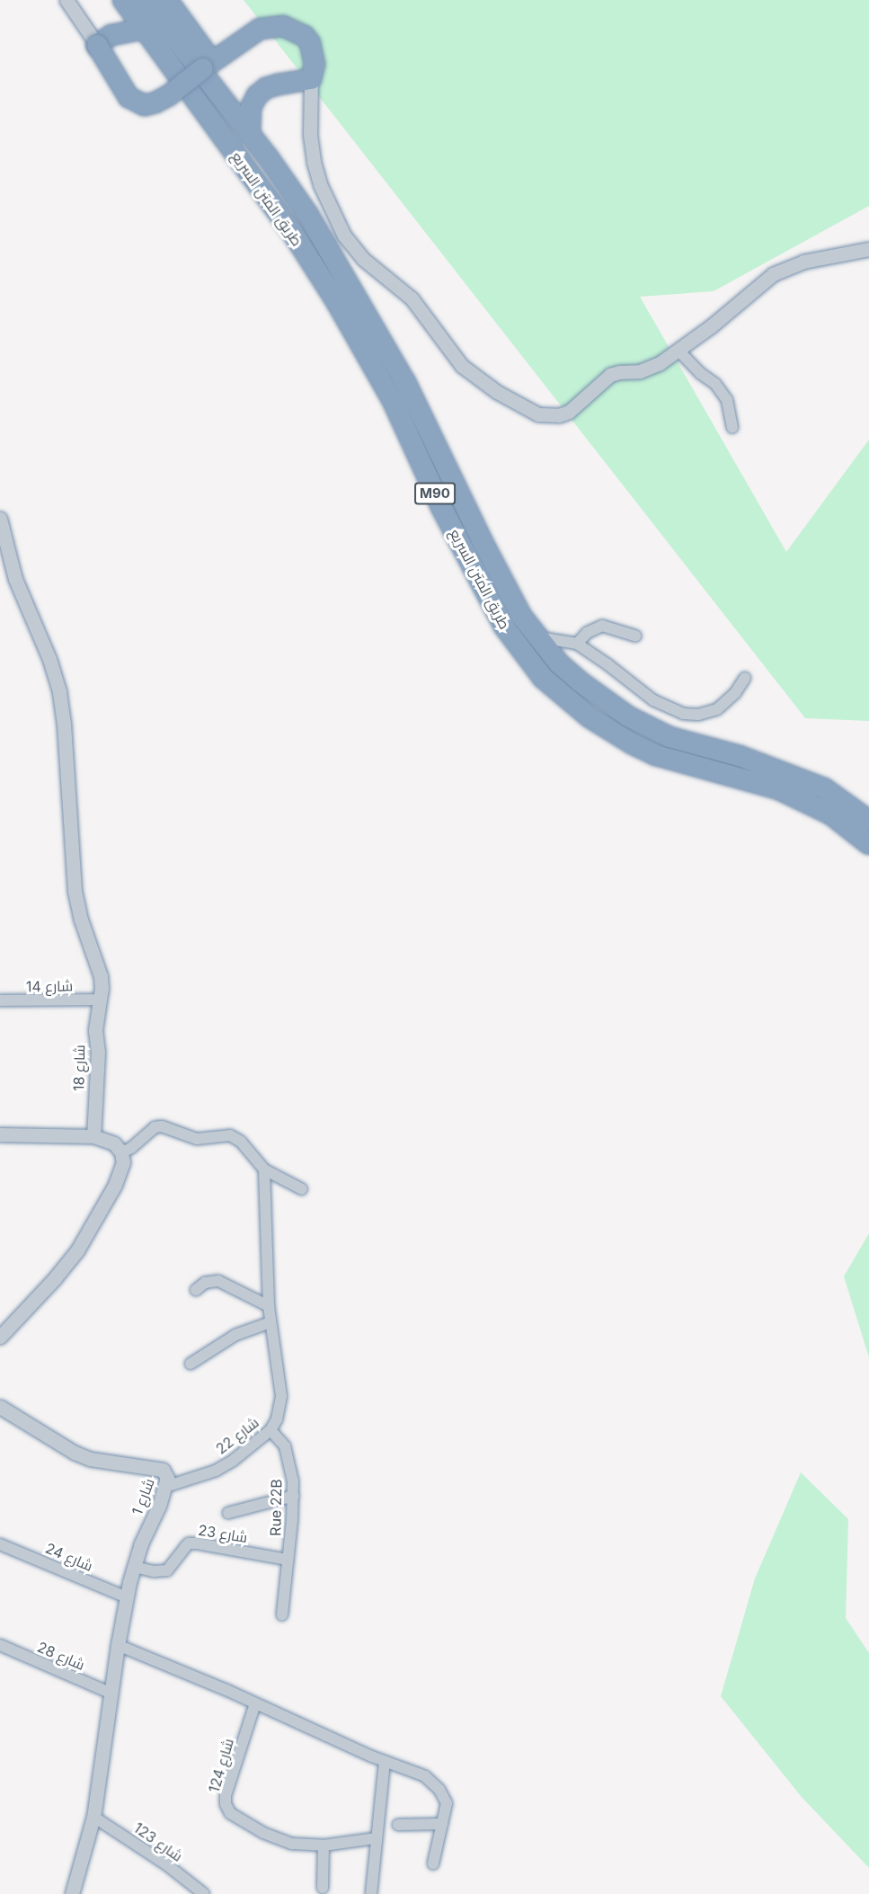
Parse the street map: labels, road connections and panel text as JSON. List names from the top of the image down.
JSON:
{
  "streets": {
    "highway": ["طريق المتن السريع", "M90"],
    "street": [
      "شارع 14",
      "شارع 18",
      "شارع 22",
      "شارع 1",
      "Rue 22B",
      "شارع 23",
      "شارع 24",
      "شارع 28",
      "شارع 124",
      "شارع 123"
    ]
  },
  "crossings": [
    ["شارع 14", "شارع 18"],
    ["شارع 22", "شارع 1"],
    ["شارع 22", "Rue 22B"],
    ["شارع 1", "شارع 23"],
    ["شارع 1", "شارع 24"],
    ["شارع 1", "شارع 28"],
    ["شارع 1", "شارع 123"],
    ["Rue 22B", "شارع 23"]
  ]
}
